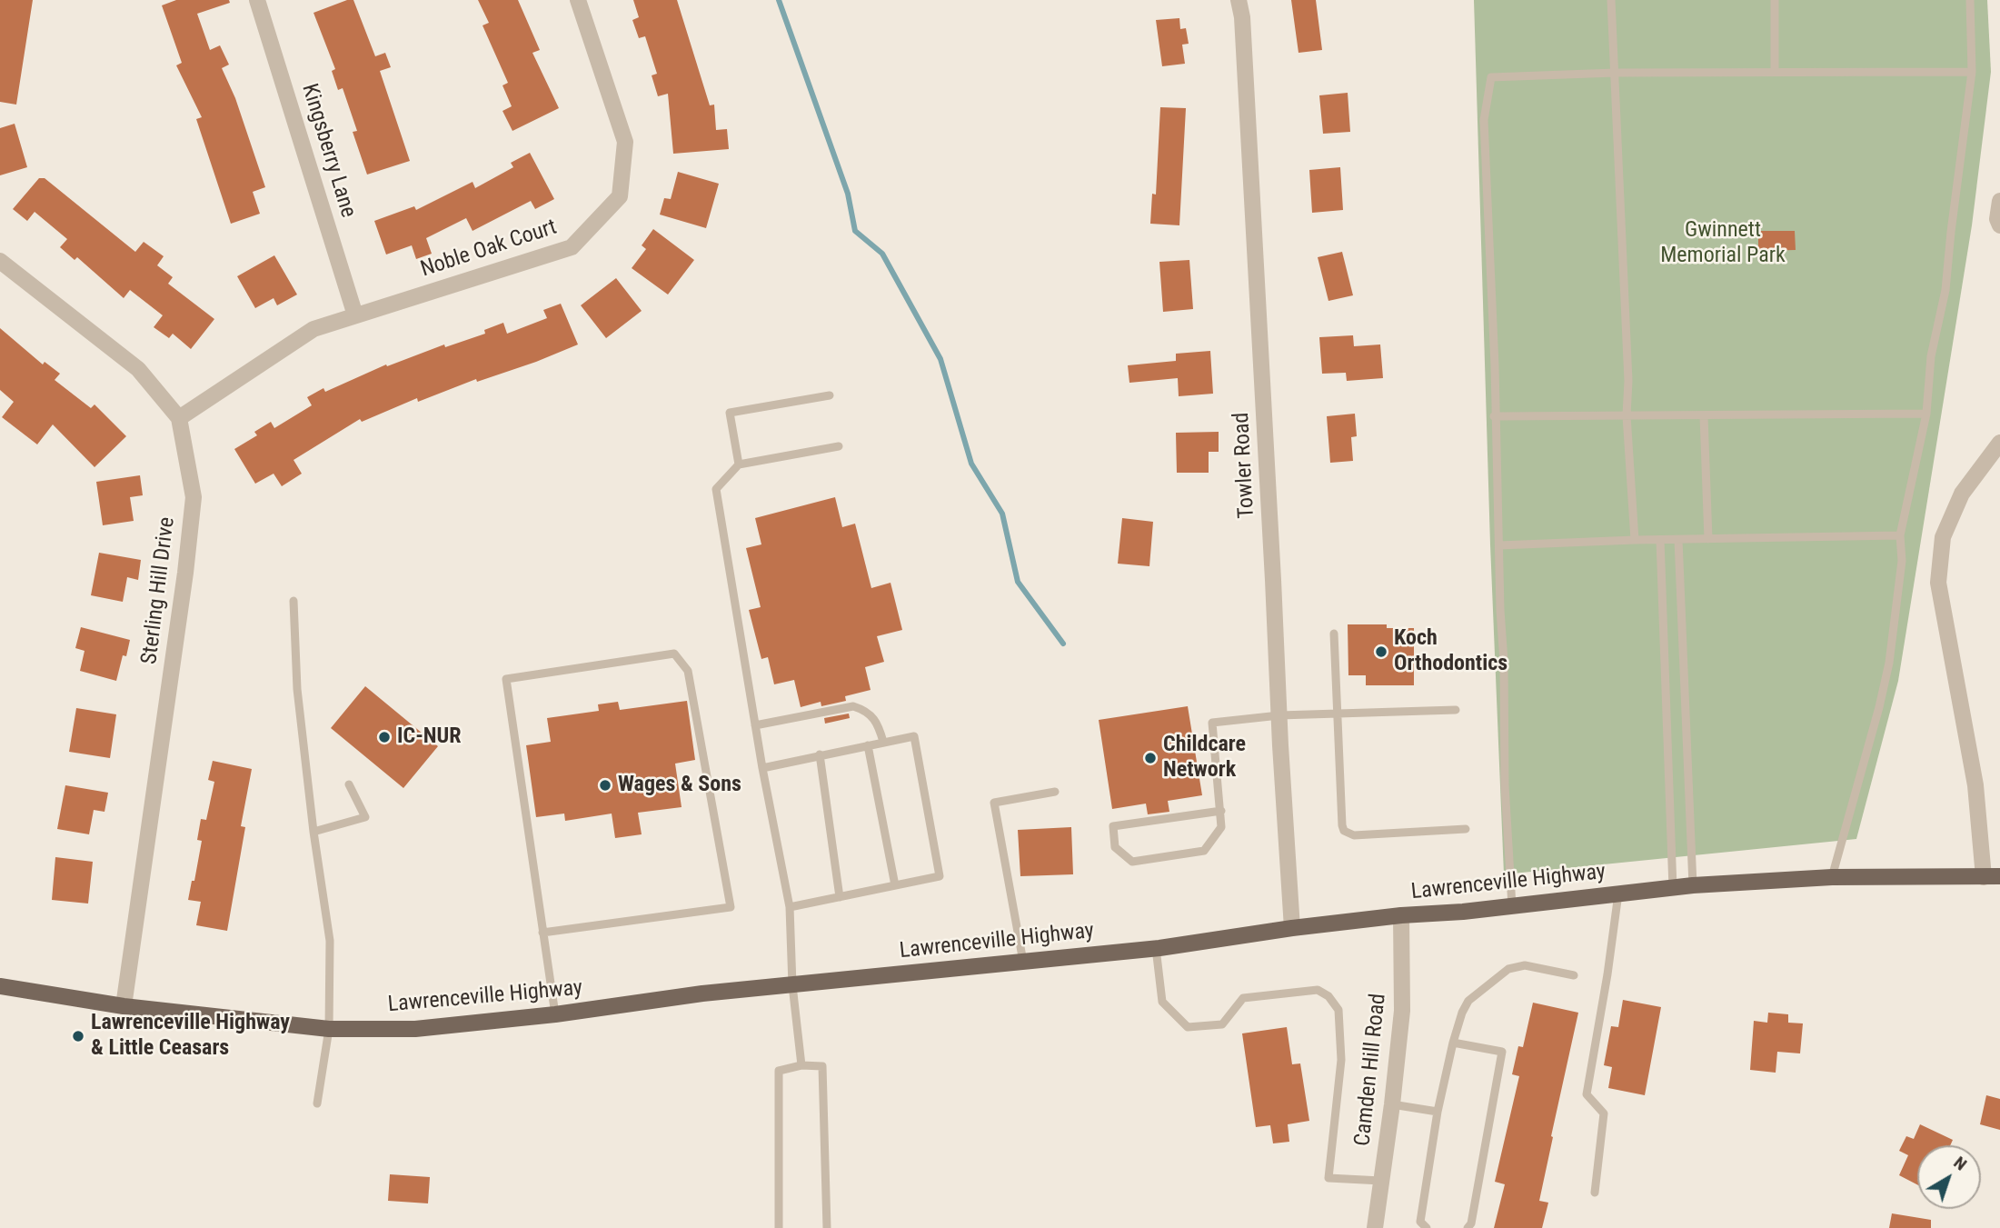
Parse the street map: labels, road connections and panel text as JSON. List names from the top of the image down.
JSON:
{
  "streets": {
    "main road": ["Lawrenceville Highway"],
    "street": [
      "Kingsberry Lane",
      "Noble Oak Court",
      "Towler Road",
      "Sterling Hill Drive",
      "Camden Hill Road"
    ]
  },
  "crossings": [
    ["Kingsberry Lane", "Noble Oak Court"],
    ["Noble Oak Court", "Sterling Hill Drive"],
    ["Towler Road", "Lawrenceville Highway"],
    ["Sterling Hill Drive", "Lawrenceville Highway"],
    ["Lawrenceville Highway", "Camden Hill Road"]
  ],
  "parks": ["Gwinnett Memorial Park"],
  "places": [
    "Koch Orthodontics",
    "IC-NUR",
    "Childcare Network",
    "Wages & Sons",
    "Lawrenceville Highway & Little Ceasars"
  ],
  "north": "top right"
}
